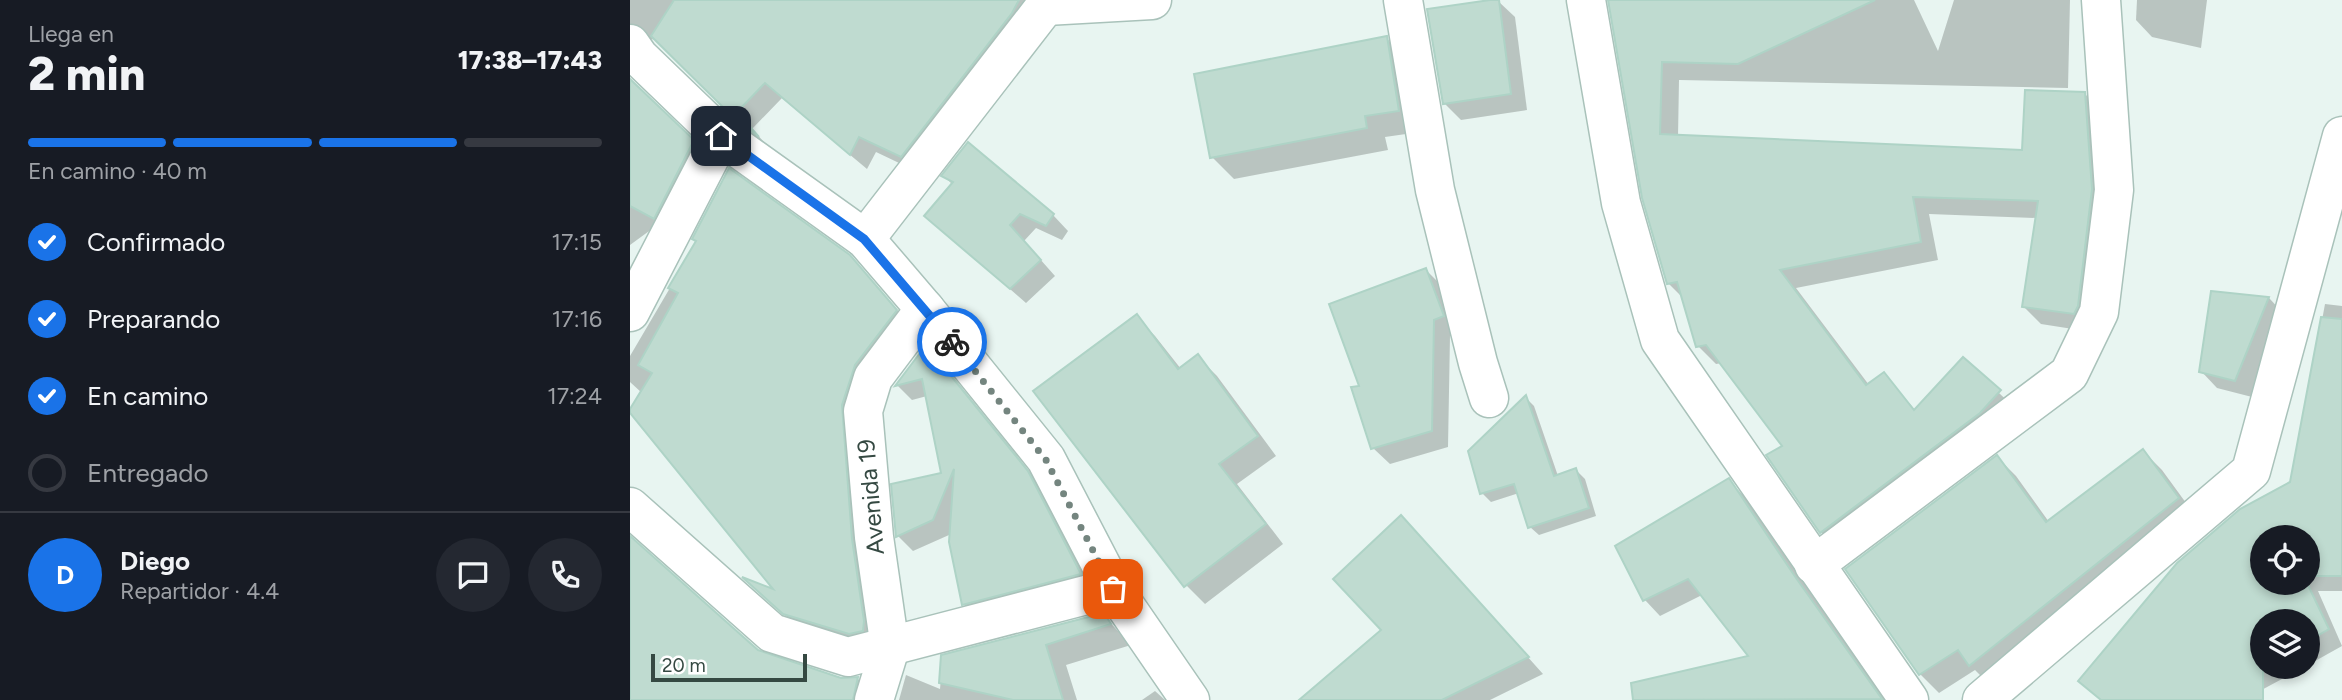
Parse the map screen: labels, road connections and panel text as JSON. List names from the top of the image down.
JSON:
{
  "streets": {
    "street": ["Avenida 19"]
  },
  "scale_bar": "20 m",
  "page": {
    "heading": ["2 min", "Llega en", "17:38–17:43"],
    "panel": ["Diego", "Repartidor · 4.4"],
    "bar": "En camino · 40 m",
    "list": [
      ["Confirmado", "17:15"],
      ["Preparando", "17:16"],
      ["En camino", "17:24"],
      "Entregado"
    ],
    "round": "D",
    "scale": "20 m"
  }
}
